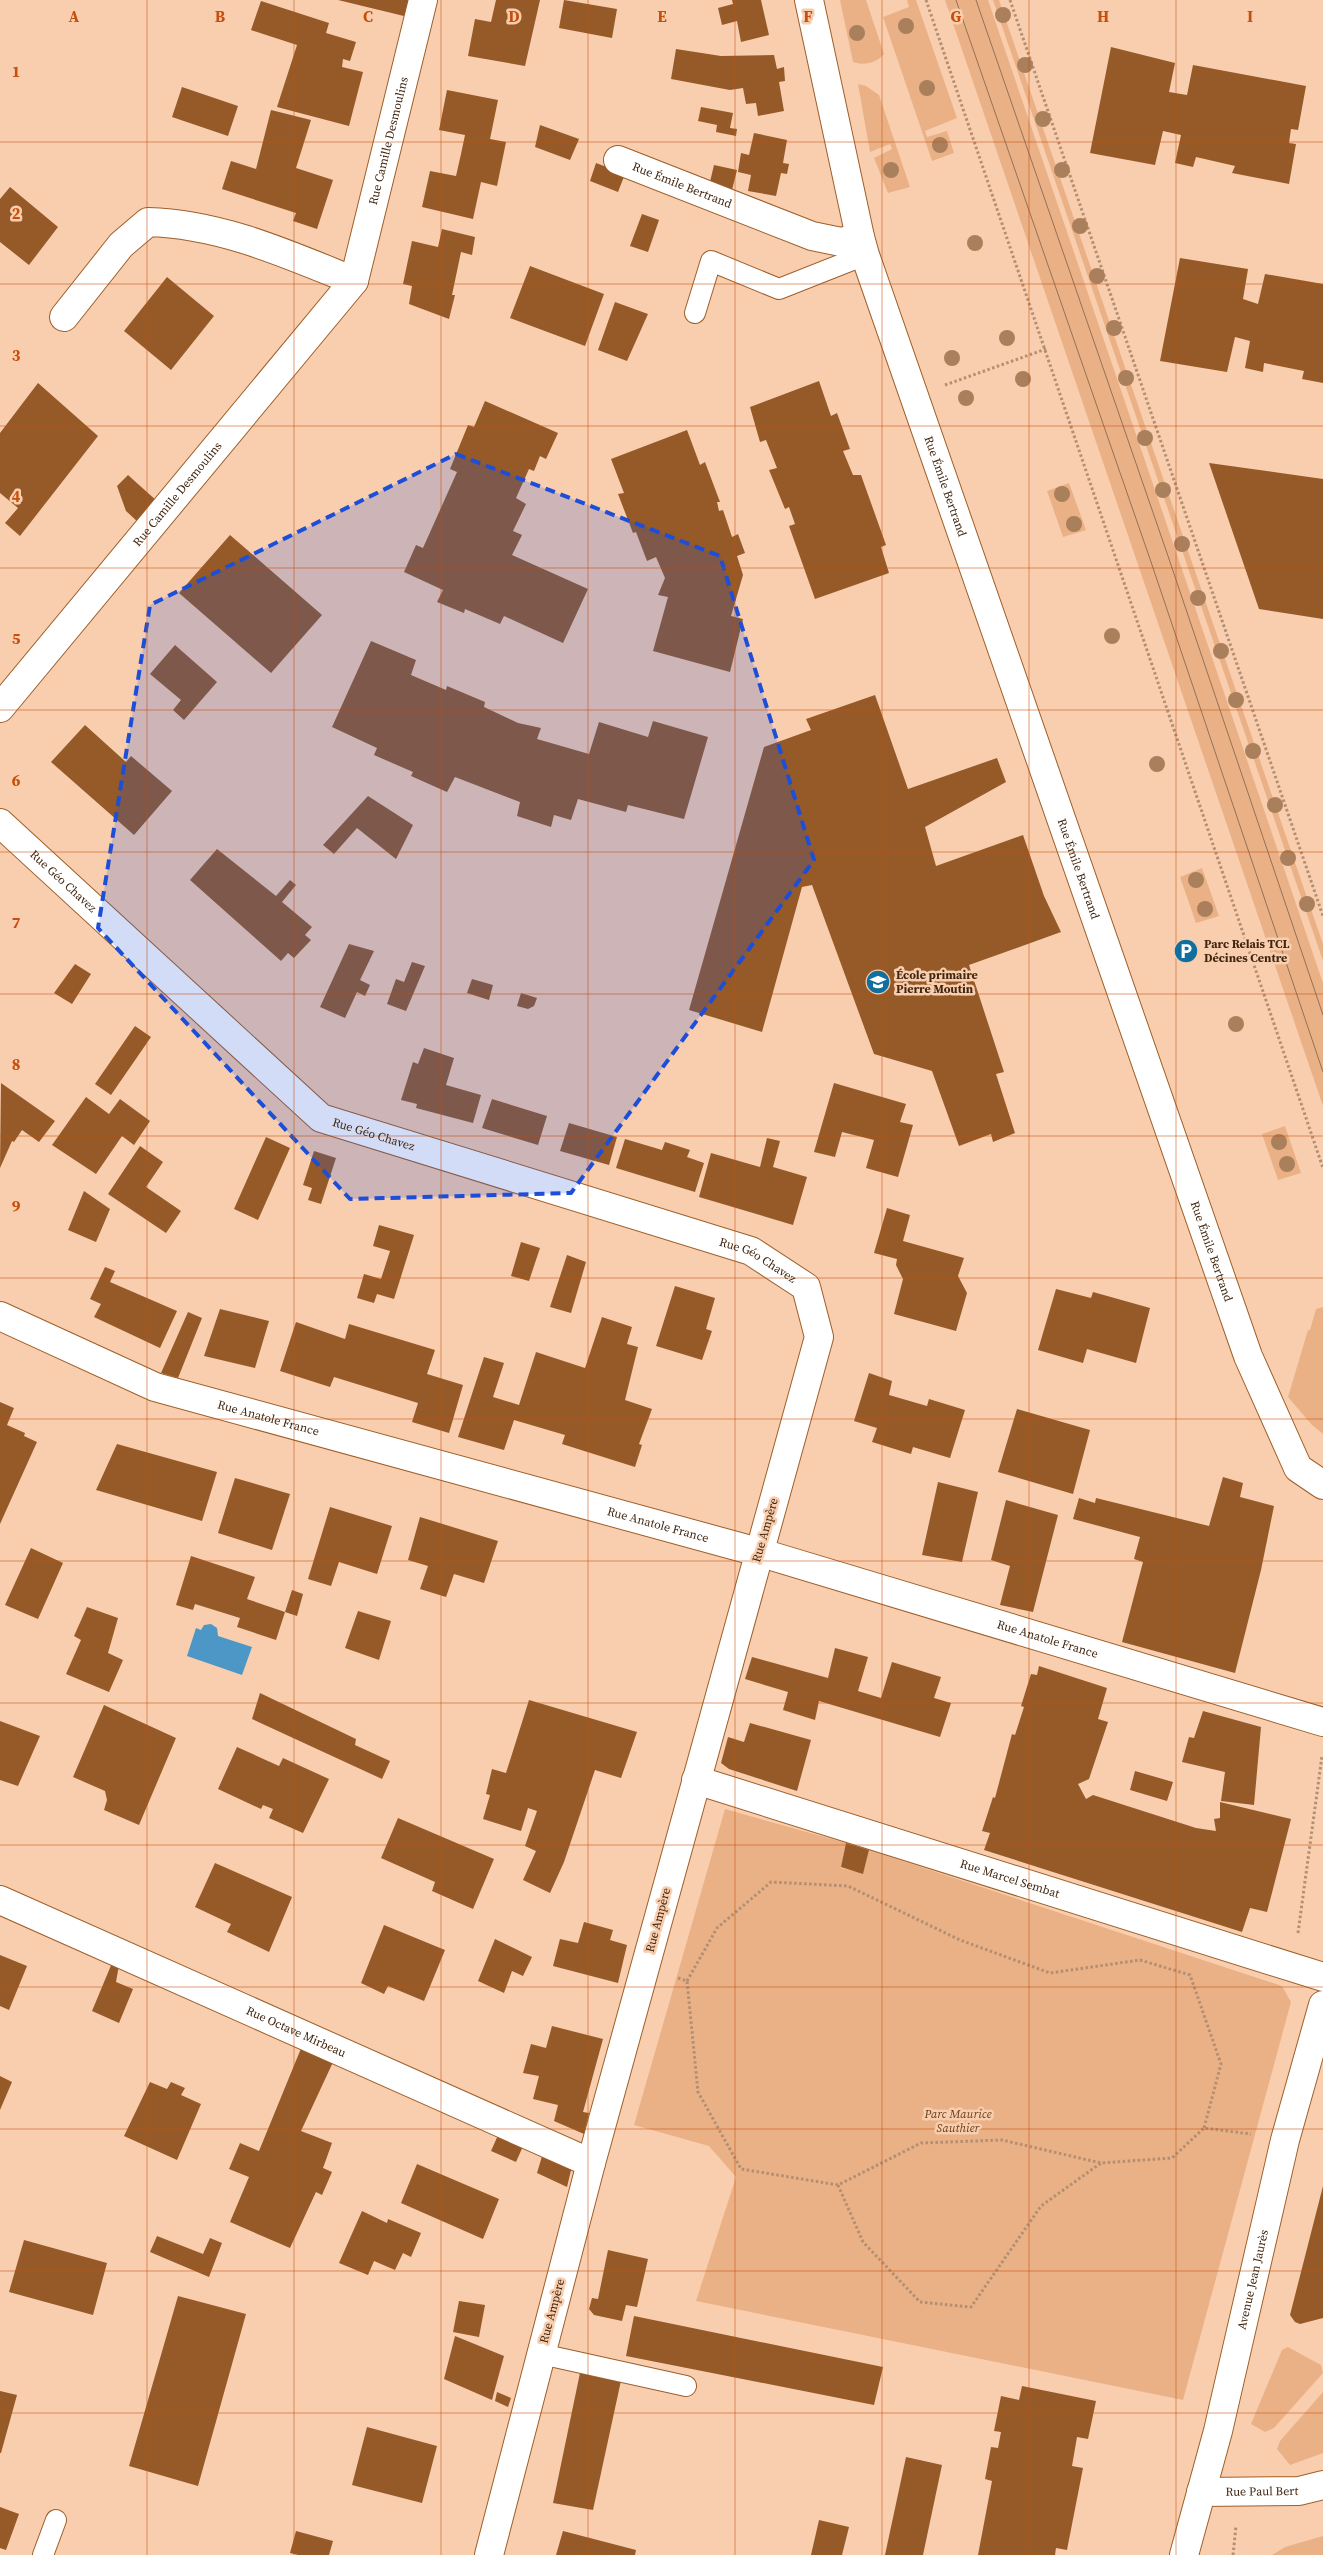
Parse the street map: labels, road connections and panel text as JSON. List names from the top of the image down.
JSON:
{
  "streets": {
    "street": [
      "Rue Camille Desmoulins",
      "Rue Émile Bertrand",
      "Rue Géo Chavez",
      "Rue Anatole France",
      "Rue Ampère",
      "Rue Marcel Sembat",
      "Rue Octave Mirbeau",
      "Avenue Jean Jaurès",
      "Rue Paul Bert"
    ]
  },
  "crossings": [
    ["Rue Géo Chavez", "Rue Ampère"],
    ["Rue Anatole France", "Rue Ampère"],
    ["Rue Ampère", "Rue Marcel Sembat"],
    ["Rue Ampère", "Rue Octave Mirbeau"],
    ["Avenue Jean Jaurès", "Rue Paul Bert"]
  ],
  "parks": ["Parc Maurice Sauthier"],
  "places": {
    "parking": ["Parc Relais TCL Décines Centre"],
    "school or university": ["École primaire Pierre Moutin"]
  },
  "grid": {
    "columns": [
      "A",
      "B",
      "C",
      "D",
      "E",
      "F",
      "G",
      "H",
      "I"
    ],
    "rows": [
      "1",
      "2",
      "3",
      "4",
      "5",
      "6",
      "7",
      "8",
      "9"
    ]
  }
}
